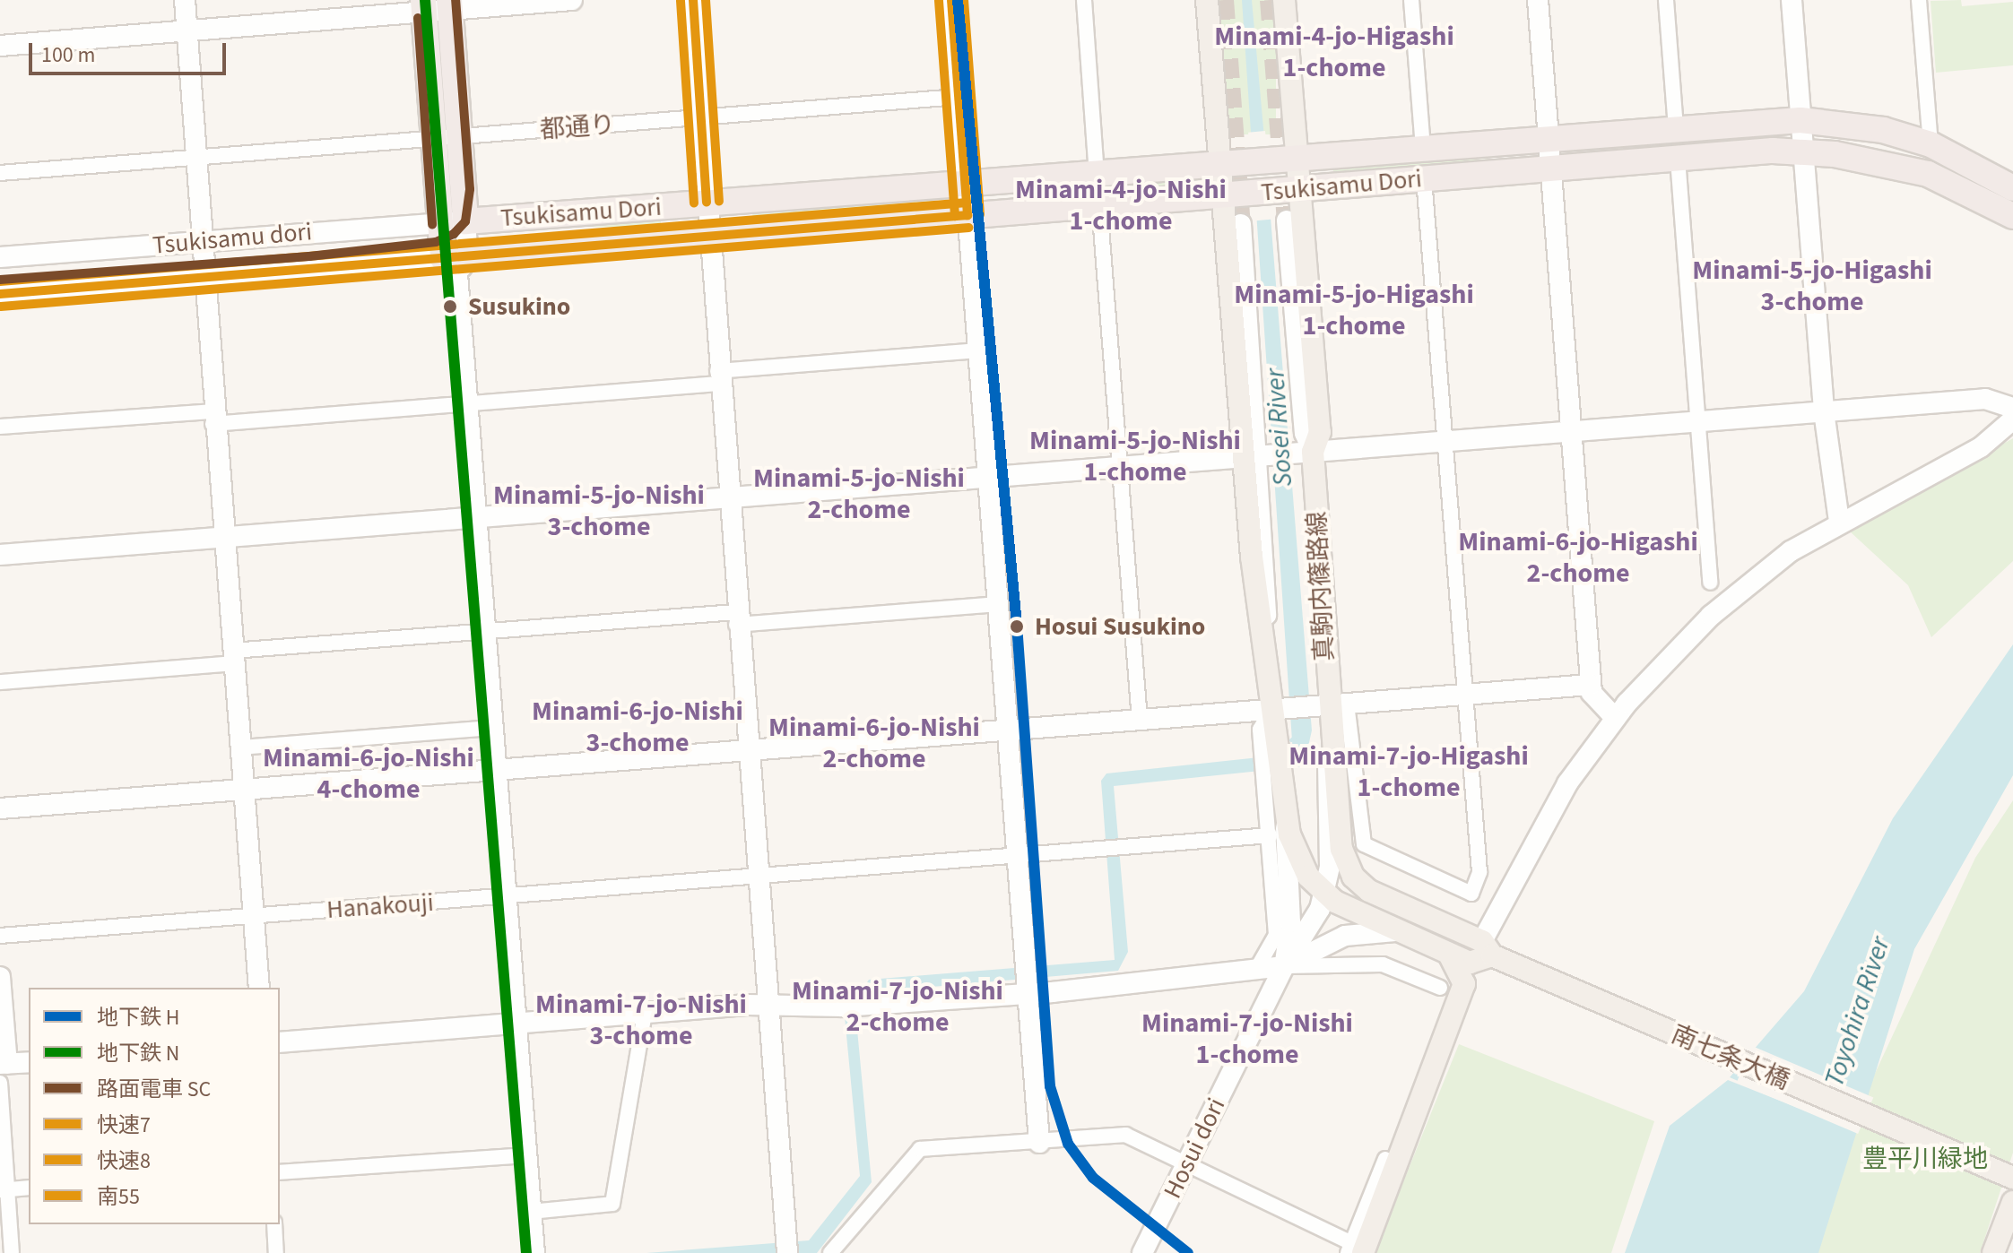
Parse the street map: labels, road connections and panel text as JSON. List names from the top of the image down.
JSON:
{
  "streets": {
    "highway": ["Tsukisamu Dori"],
    "main road": ["真駒内篠路線", "南七条大橋"],
    "street": [
      "都通り",
      "Tsukisamu dori",
      "Hanakouji",
      "Hosui dori"
    ]
  },
  "crossings": [
    ["Tsukisamu Dori", "Tsukisamu dori"],
    ["Tsukisamu Dori", "真駒内篠路線"],
    ["真駒内篠路線", "南七条大橋"],
    ["真駒内篠路線", "Hosui dori"]
  ],
  "districts": [
    "Minami-4-jo-Higashi 1-chome",
    "Minami-4-jo-Nishi 1-chome",
    "Minami-5-jo-Higashi 3-chome",
    "Minami-5-jo-Higashi 1-chome",
    "Minami-5-jo-Nishi 1-chome",
    "Minami-5-jo-Nishi 2-chome",
    "Minami-5-jo-Nishi 3-chome",
    "Minami-6-jo-Higashi 2-chome",
    "Minami-6-jo-Nishi 3-chome",
    "Minami-6-jo-Nishi 2-chome",
    "Minami-7-jo-Higashi 1-chome",
    "Minami-6-jo-Nishi 4-chome",
    "Minami-7-jo-Nishi 2-chome",
    "Minami-7-jo-Nishi 3-chome",
    "Minami-7-jo-Nishi 1-chome"
  ],
  "water": ["Sosei River", "Toyohira River"],
  "parks": ["豊平川緑地"],
  "places": ["Susukino", "Hosui Susukino"],
  "lines": [
    "metro line H",
    "metro line N",
    "tram line SC",
    "transit line 快速7",
    "transit line 南55",
    "transit line 快速8"
  ],
  "legend": [
    "地下鉄 H",
    "地下鉄 N",
    "路面電車 SC",
    "快速7",
    "快速8",
    "南55"
  ],
  "scale_bar": "100 m"
}
